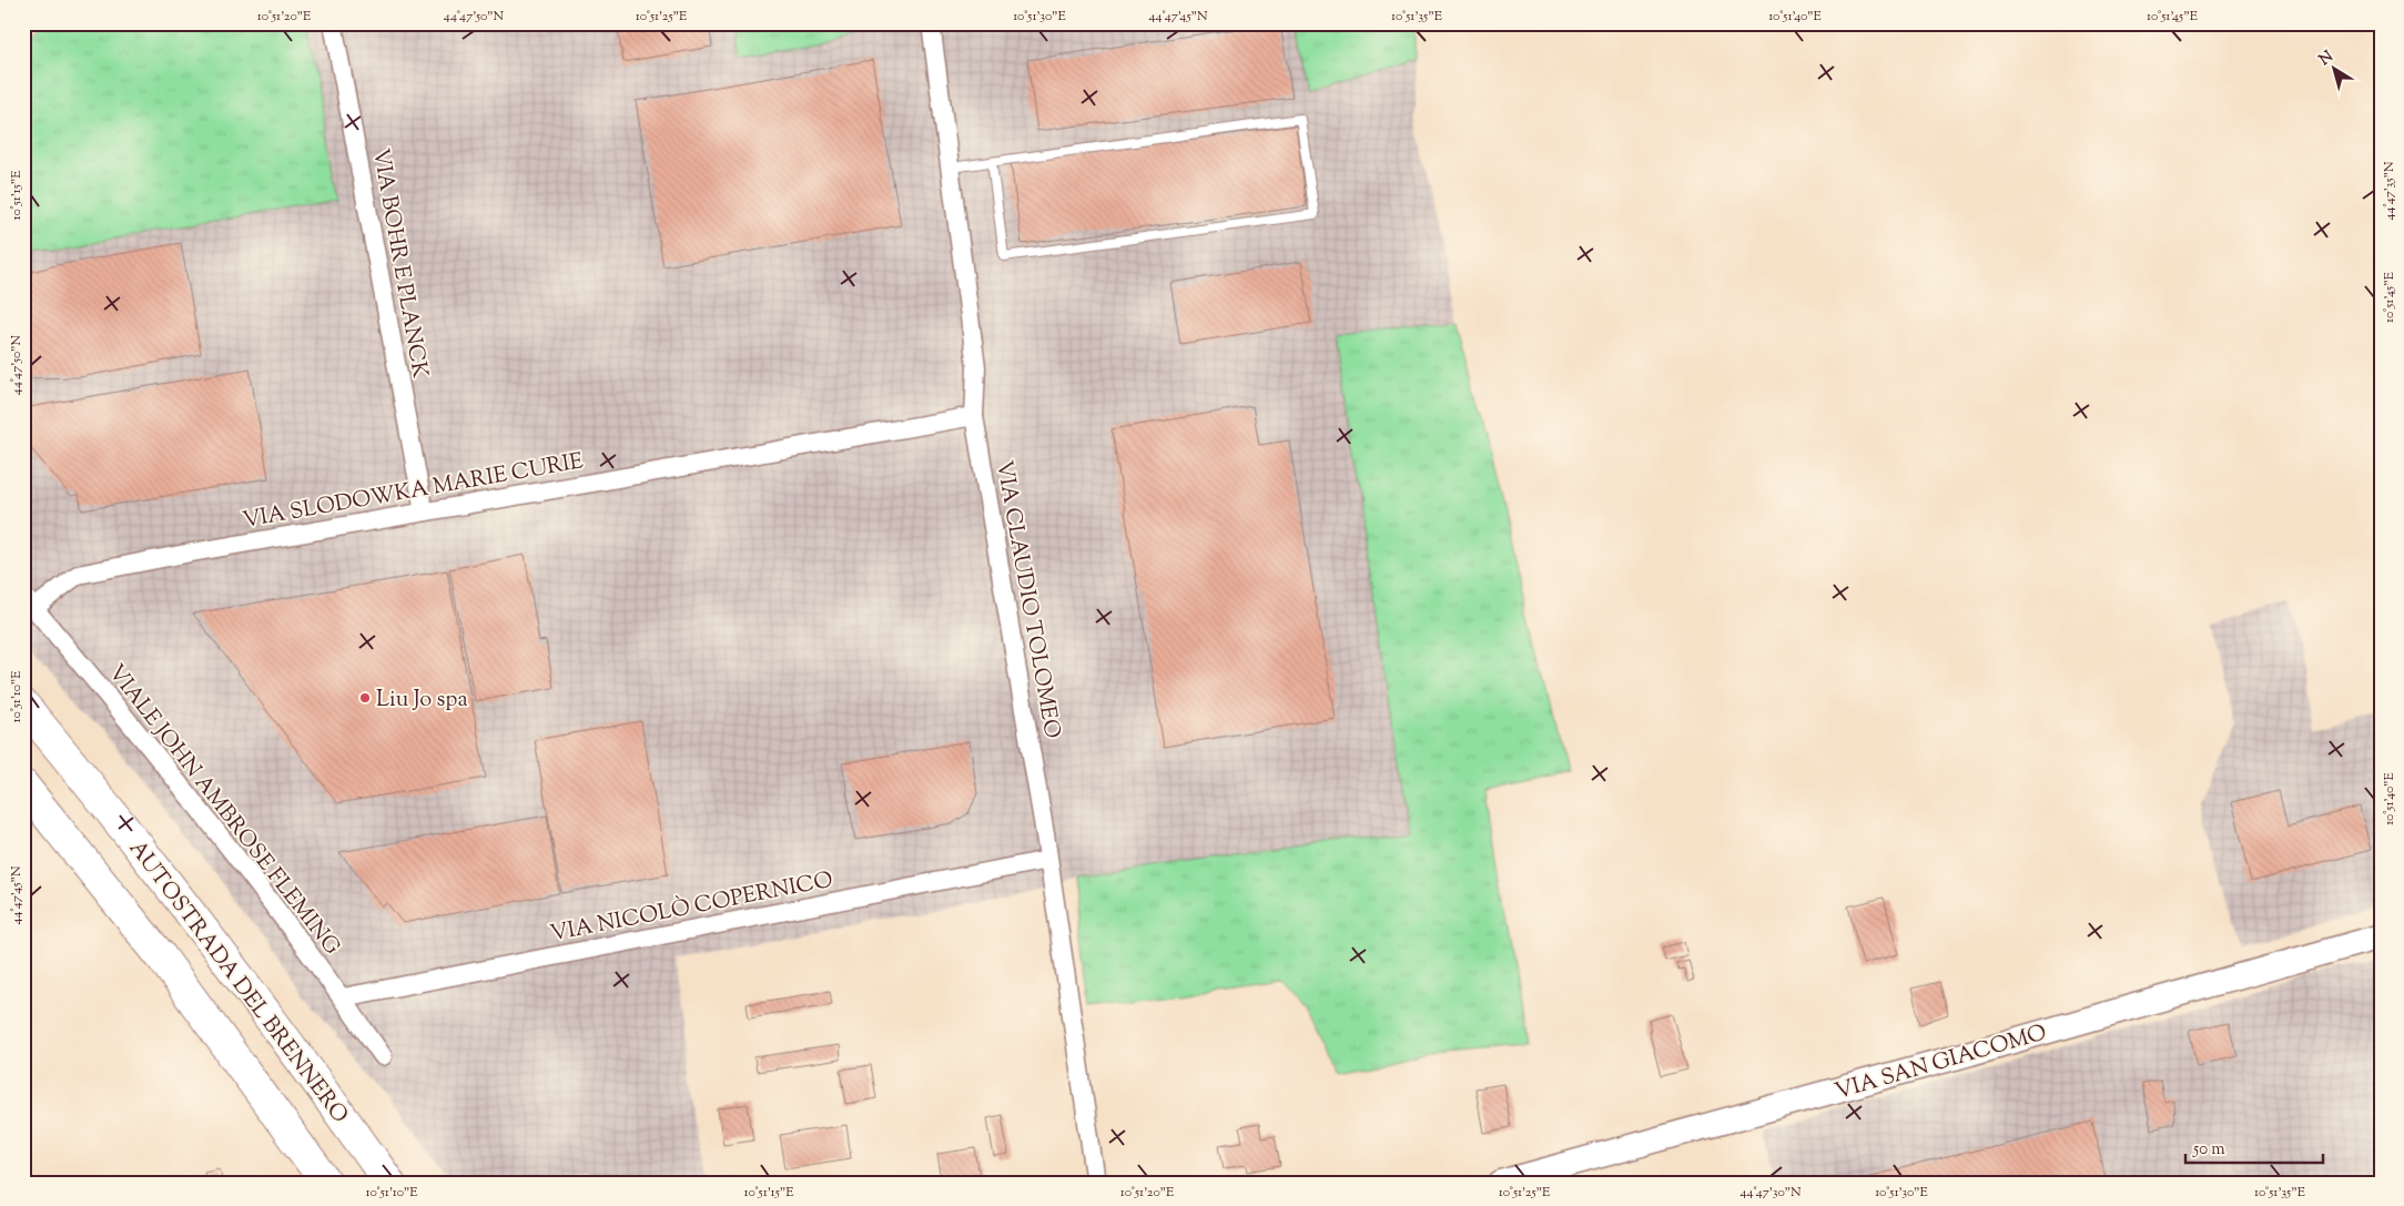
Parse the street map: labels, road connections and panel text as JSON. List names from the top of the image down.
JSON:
{
  "streets": {
    "highway": ["AUTOSTRADA DEL BRENNERO"],
    "street": [
      "VIA BOHR E PLANCK",
      "VIA SLODOWKA MARIE CURIE",
      "VIA CLAUDIO TOLOMEO",
      "VIALE JOHN AMBROSE FLEMING",
      "VIA NICOLÒ COPERNICO",
      "VIA SAN GIACOMO"
    ]
  },
  "crossings": [
    ["VIA BOHR E PLANCK", "VIA SLODOWKA MARIE CURIE"],
    ["VIA SLODOWKA MARIE CURIE", "VIA CLAUDIO TOLOMEO"],
    ["VIA SLODOWKA MARIE CURIE", "VIALE JOHN AMBROSE FLEMING"],
    ["VIA CLAUDIO TOLOMEO", "VIA NICOLÒ COPERNICO"],
    ["VIALE JOHN AMBROSE FLEMING", "VIA NICOLÒ COPERNICO"]
  ],
  "places": ["Liu Jo spa"],
  "scale_bar": "50 m",
  "north": "top left",
  "coordinates": [
    "10°51'20\"E",
    "44°47'50\"N",
    "10°51'25\"E",
    "10°51'30\"E",
    "44°47'45\"N",
    "10°51'35\"E",
    "10°51'40\"E",
    "10°51'45\"E",
    "44°47'35\"N",
    "10°51'15\"E",
    "10°51'10\"E",
    "44°47'30\"N"
  ]
}
